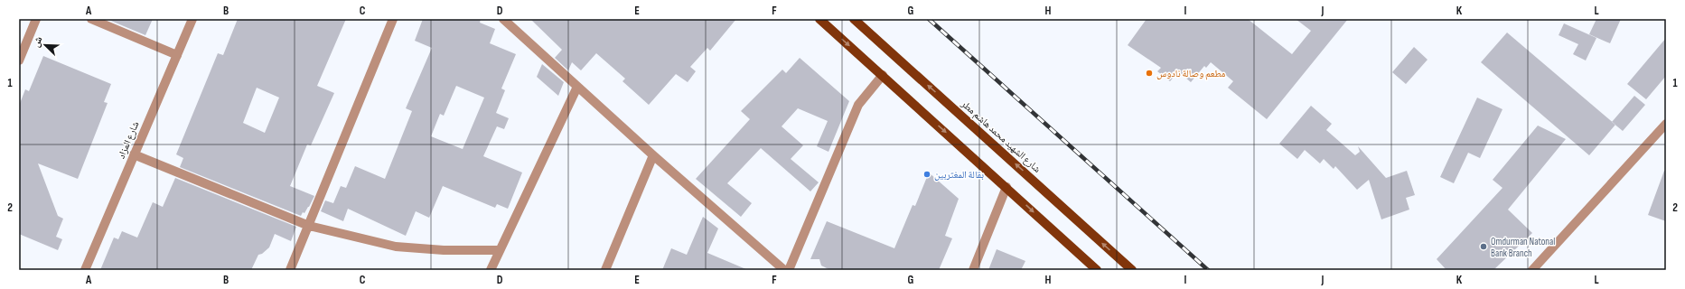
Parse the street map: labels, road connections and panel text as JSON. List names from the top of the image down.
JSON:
{
  "streets": {
    "main road": ["شارع الشهيد محمد هاشم مطر"],
    "street": ["شارع المزاد"]
  },
  "places": ["مطعم وصالة نادوس", "بقالة المغتربين", "Omdurman Natonal Bank Branch"],
  "north": "top left",
  "grid": {
    "columns": [
      "A",
      "B",
      "C",
      "D",
      "E",
      "F",
      "G",
      "H",
      "I",
      "J",
      "K",
      "L"
    ],
    "rows": ["1", "2"]
  }
}
